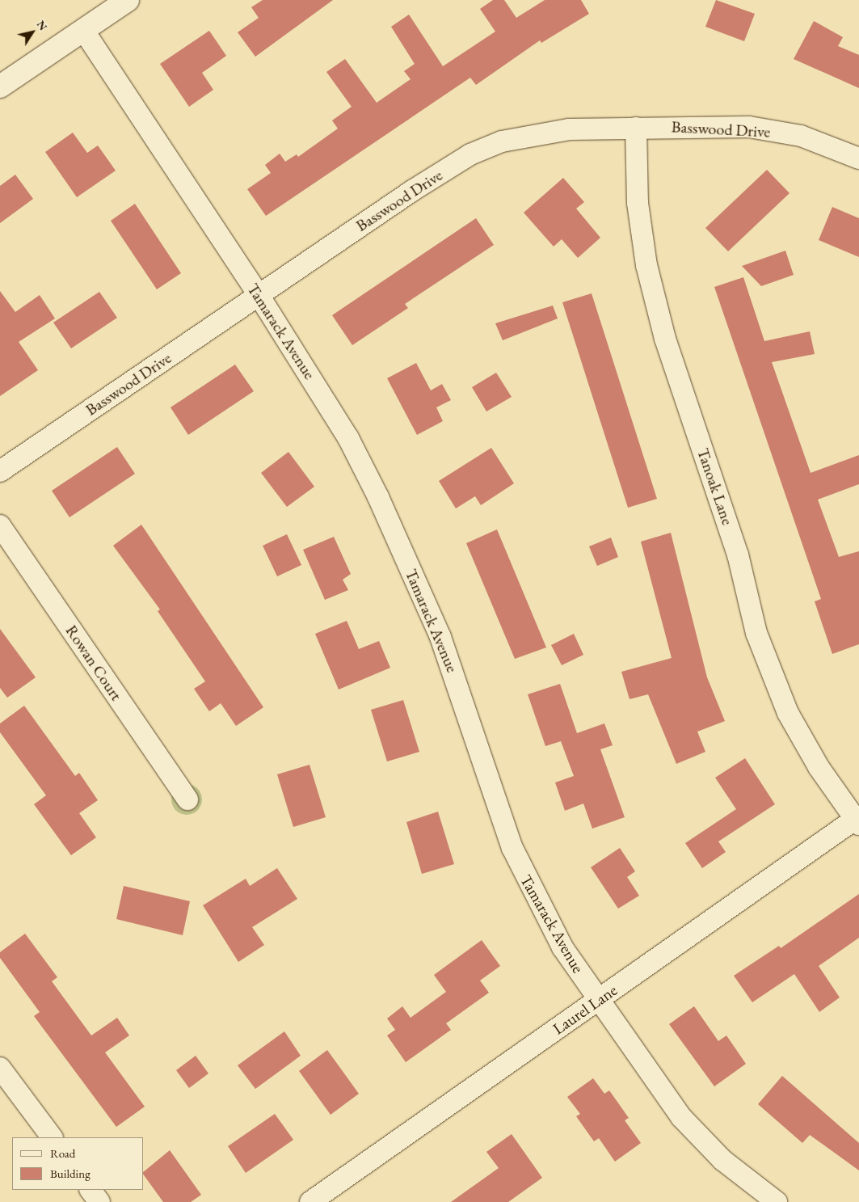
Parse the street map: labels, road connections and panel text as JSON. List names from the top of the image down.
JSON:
{
  "streets": {
    "street": [
      "Basswood Drive",
      "Tamarack Avenue",
      "Tanoak Lane",
      "Rowan Court",
      "Laurel Lane"
    ]
  },
  "crossings": [
    ["Basswood Drive", "Tamarack Avenue"],
    ["Basswood Drive", "Tanoak Lane"],
    ["Tamarack Avenue", "Laurel Lane"],
    ["Tanoak Lane", "Laurel Lane"]
  ],
  "legend": ["Road", "Building"],
  "north": "top right"
}
